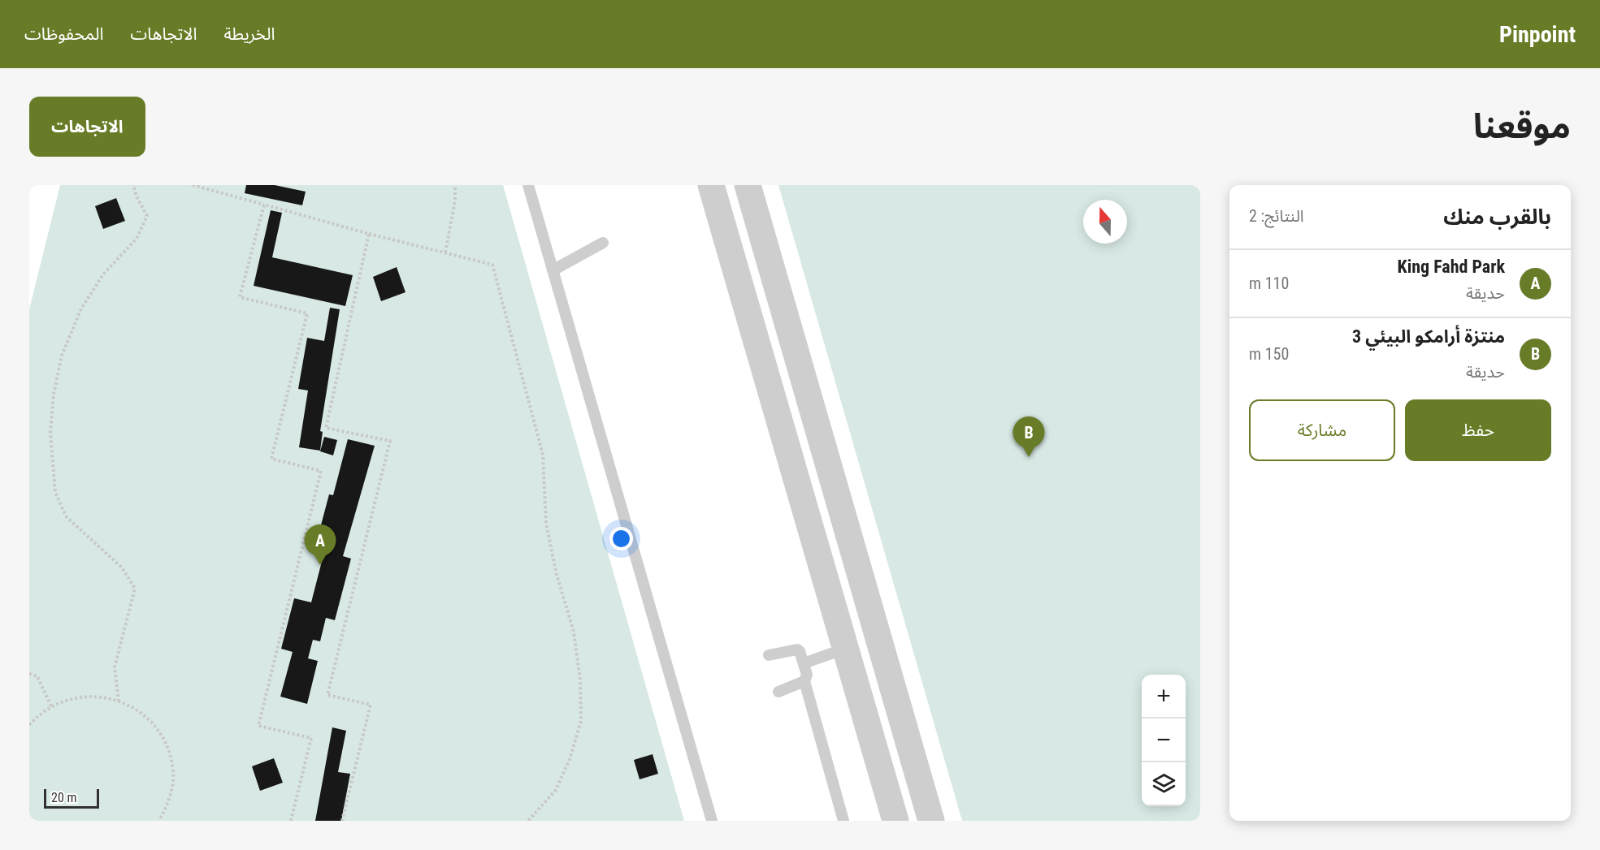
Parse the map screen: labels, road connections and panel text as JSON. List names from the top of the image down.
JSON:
{
  "scale_bar": "20 m",
  "north": "top",
  "page": {
    "header": "Pinpoint",
    "nav": ["الخريطة", "الاتجاهات", "المحفوظات"],
    "title": "موقعنا",
    "buttons": [
      "الاتجاهات",
      ["حفظ", "مشاركة"]
    ],
    "heading": ["بالقرب منك", "النتائج: 2"],
    "list": [
      {
        "mark": "A",
        "name": "King Fahd Park",
        "note": "حديقة",
        "value": "110 m"
      },
      {
        "mark": "B",
        "name": "منتزة أرامكو البيئي 3",
        "note": "حديقة",
        "value": "150 m"
      }
    ],
    "pins": ["B", "A"],
    "map_buttons": ["+", "−"],
    "scale": "20 m"
  }
}
